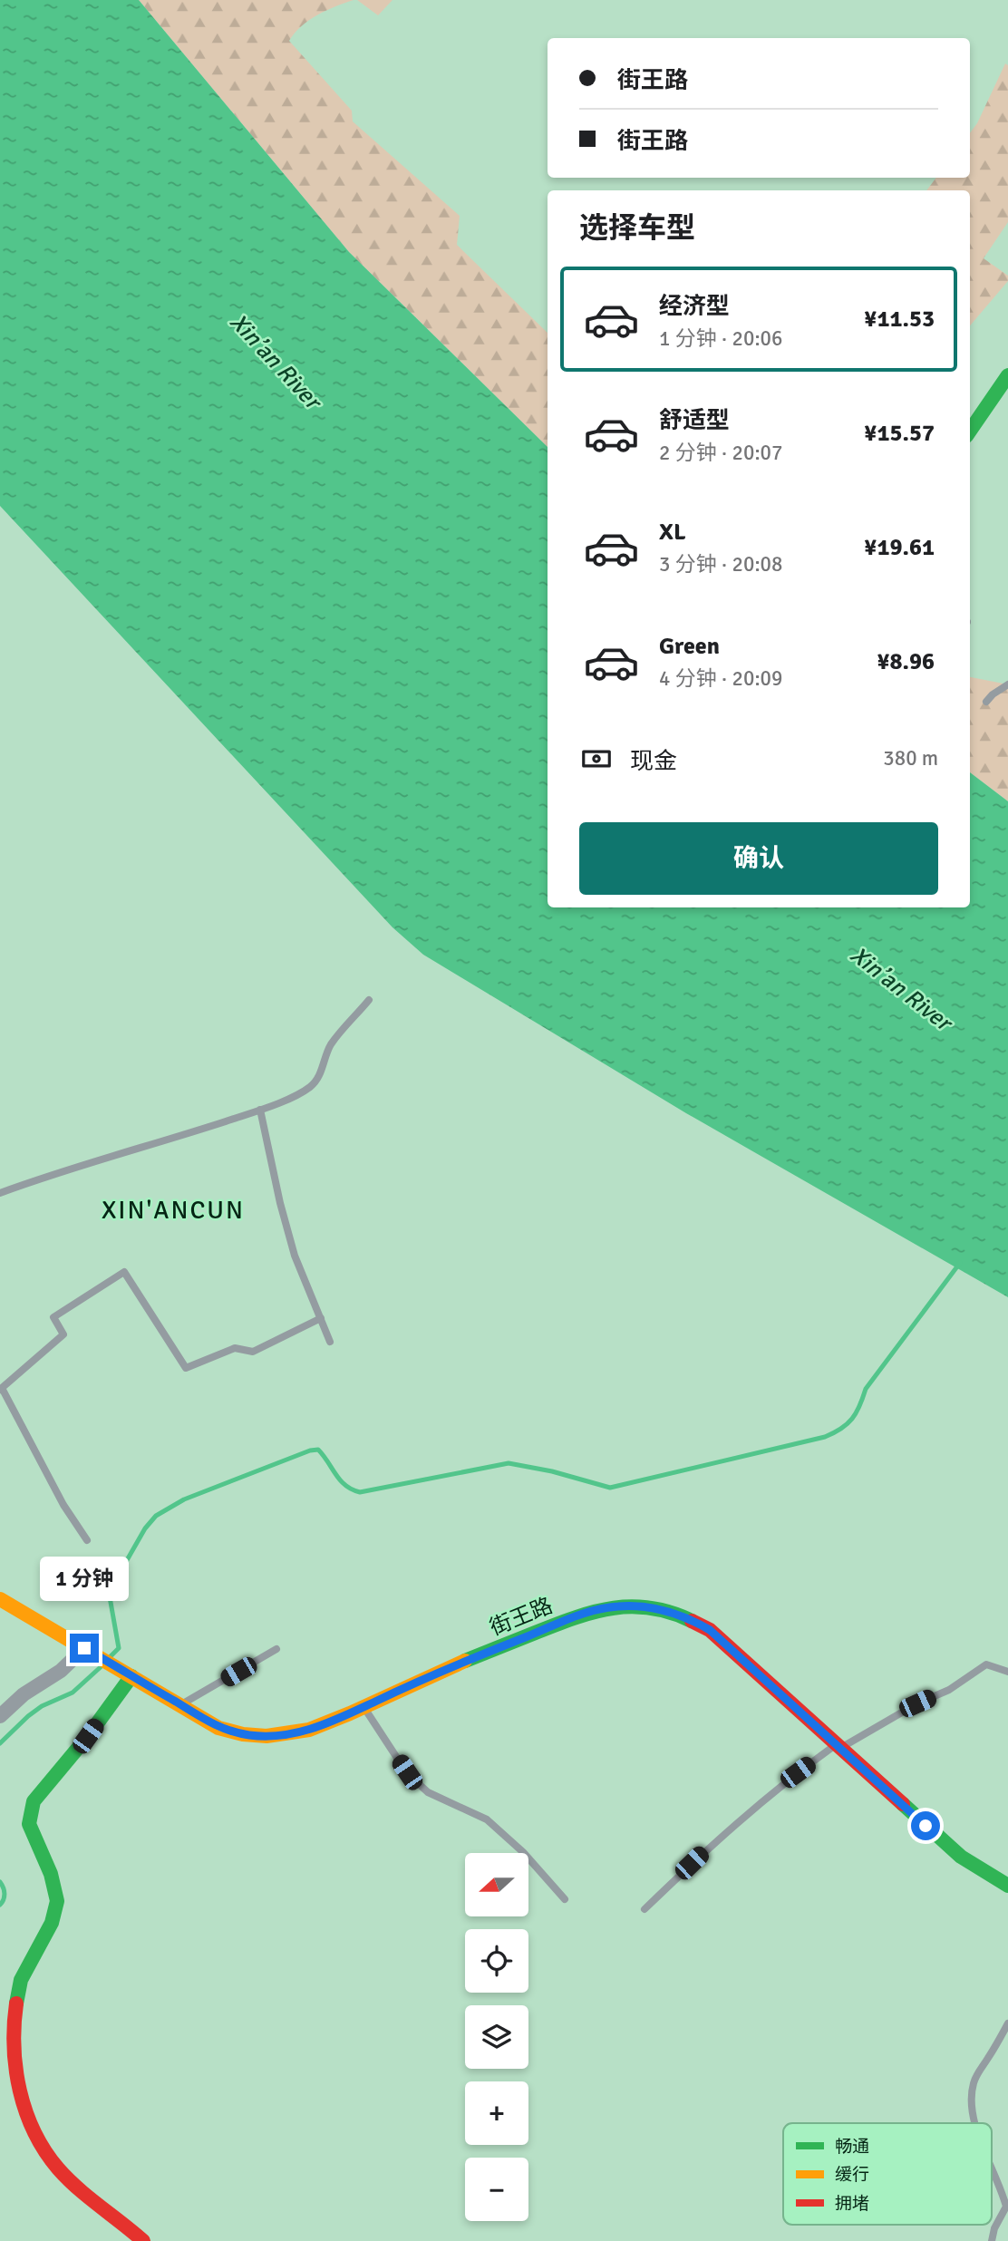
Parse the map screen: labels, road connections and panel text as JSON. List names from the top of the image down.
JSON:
{
  "streets": {
    "main road": ["街王路"]
  },
  "districts": ["XIN'ANCUN"],
  "water": ["Xin’an River"],
  "legend": ["畅通", "缓行", "拥堵"],
  "north": "left",
  "page": {
    "banner": ["街王路", "街王路"],
    "heading": "选择车型",
    "list": [
      {
        "name": "经济型",
        "note": "1 分钟 · 20:06",
        "value": "¥11.53"
      },
      {
        "name": "舒适型",
        "note": "2 分钟 · 20:07",
        "value": "¥15.57"
      },
      {
        "name": "XL",
        "note": "3 分钟 · 20:08",
        "value": "¥19.61"
      },
      {
        "name": "Green",
        "note": "4 分钟 · 20:09",
        "value": "¥8.96"
      }
    ],
    "pay": ["现金", "380 m"],
    "buttons": "确认",
    "bubble": "1 分钟",
    "map_buttons": ["+", "−"]
  }
}
